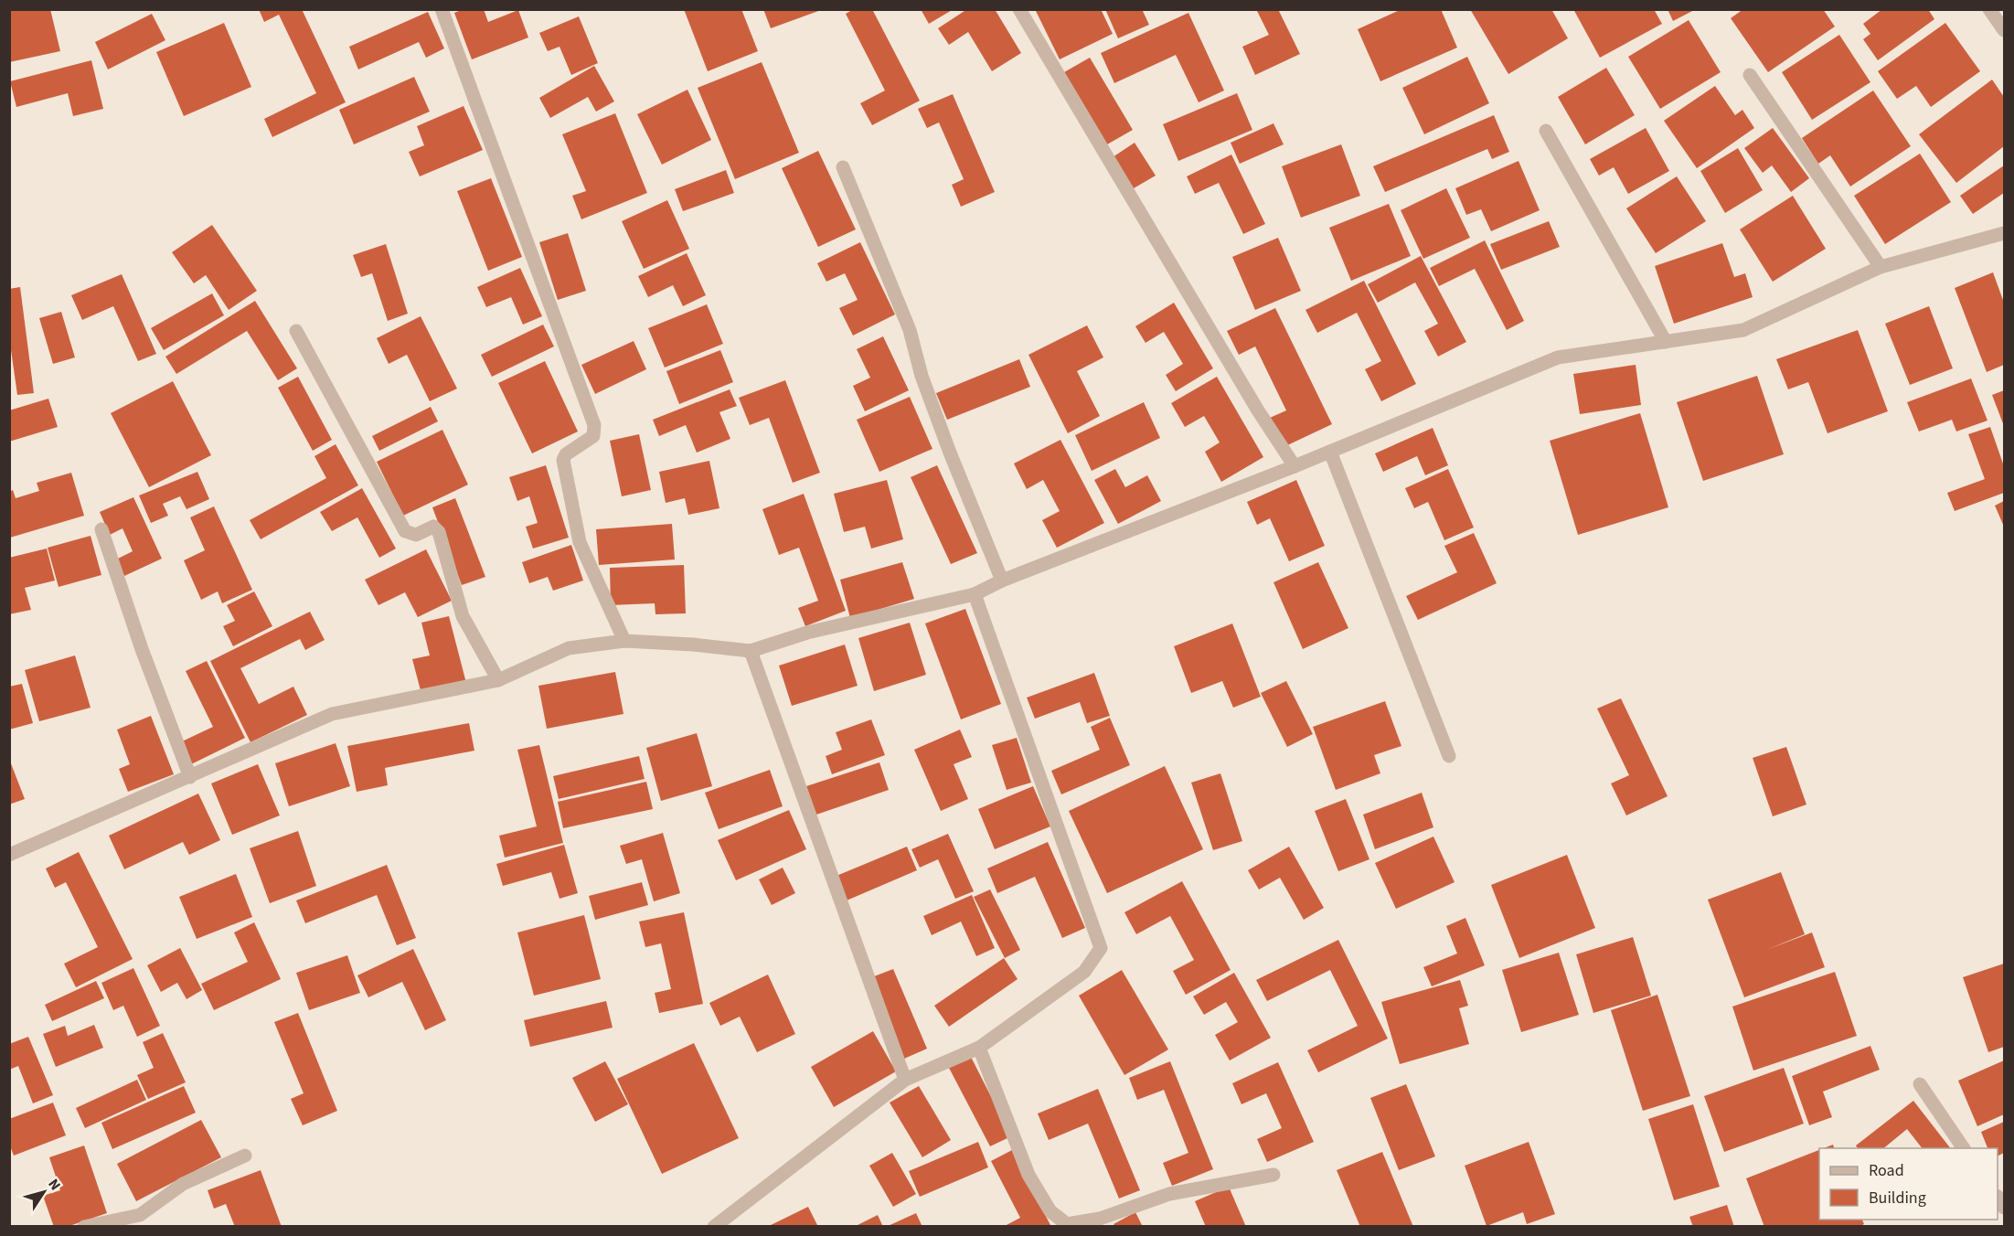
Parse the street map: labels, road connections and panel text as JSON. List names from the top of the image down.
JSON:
{
  "legend": ["Road", "Building"],
  "north": "top right"
}
